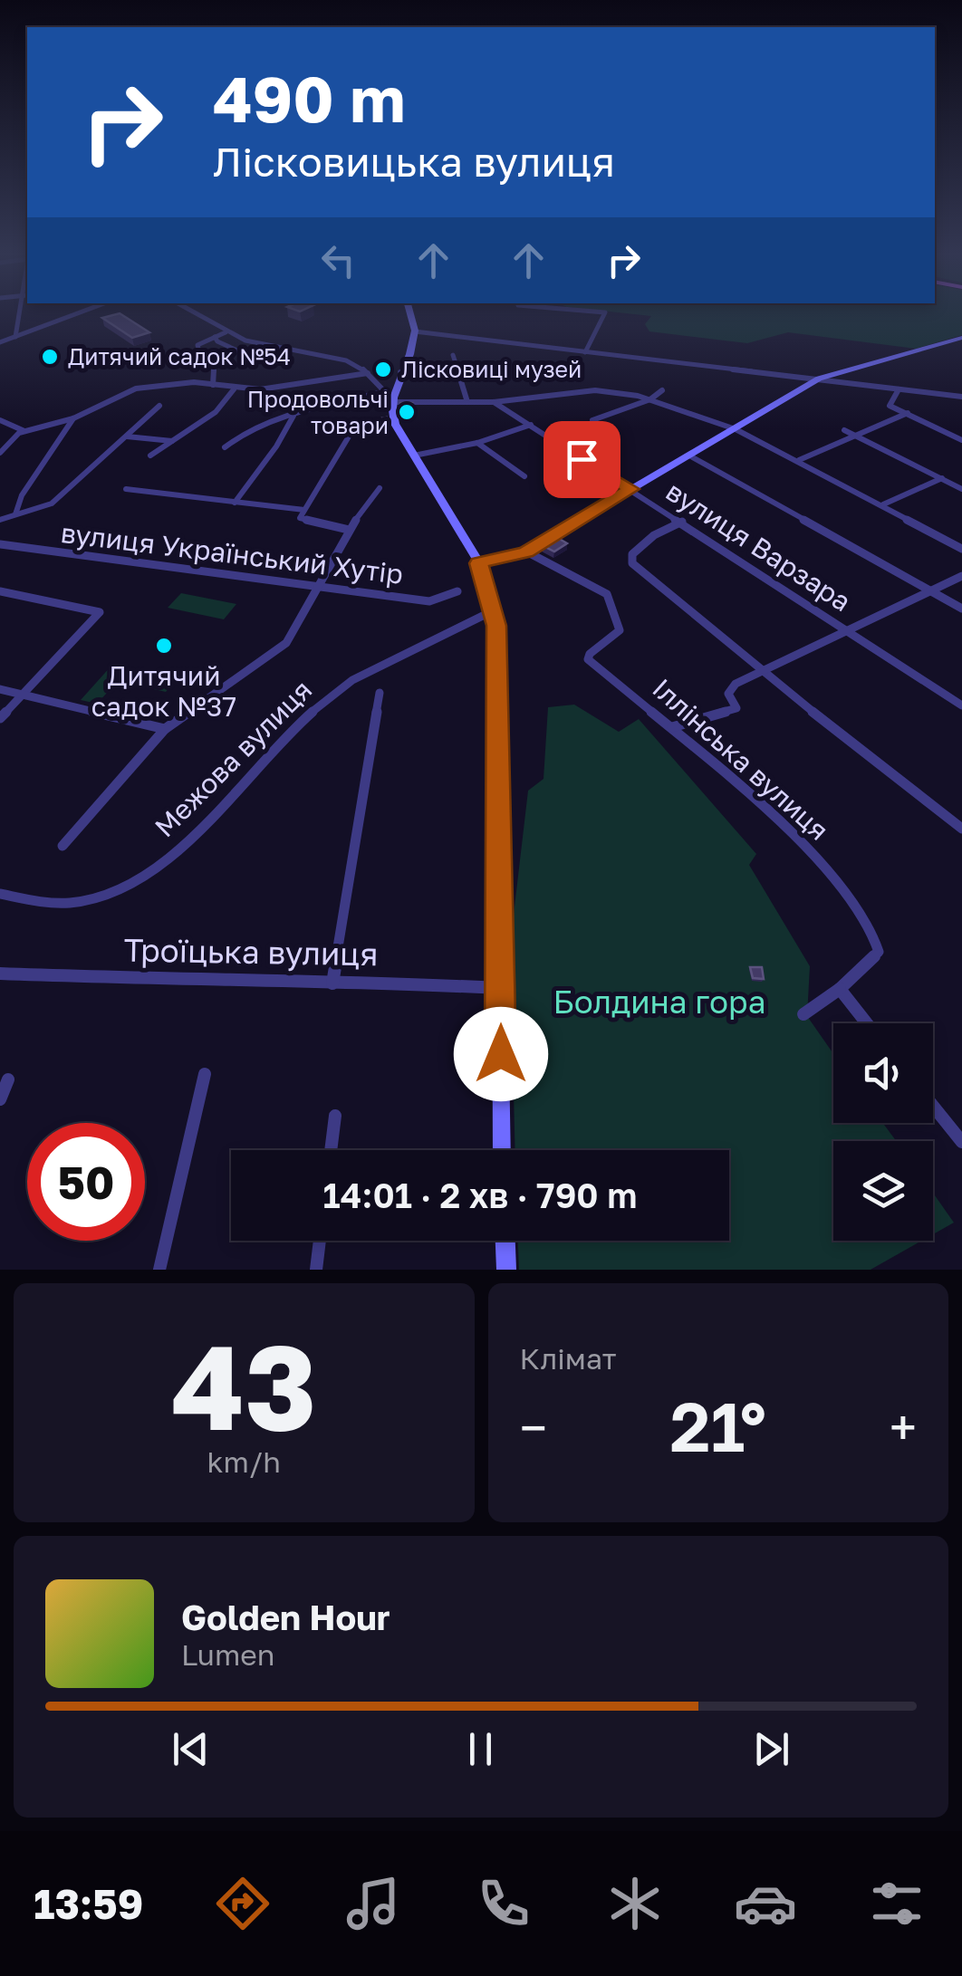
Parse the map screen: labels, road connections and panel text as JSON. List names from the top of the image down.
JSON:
{
  "streets": {
    "street": [
      "вулиця Варзара",
      "вулиця Український Хутір",
      "Межова вулиця",
      "Іллінська вулиця",
      "Троїцька вулиця"
    ]
  },
  "parks": ["Болдина гора"],
  "places": [
    "Дитячий садок №54",
    "Лісковиці музей",
    "Продовольчі товари",
    "Дитячий садок №37"
  ],
  "page": {
    "turn": ["490 m", "Лісковицька вулиця"],
    "limit": "50",
    "trip": "14:01 · 2 хв · 790 m",
    "tile": [
      ["43", "km/h"],
      "Клімат"
    ],
    "heat": ["−", "21°", "+"],
    "song": ["Golden Hour", "Lumen"],
    "tabs": "13:59"
  }
}
